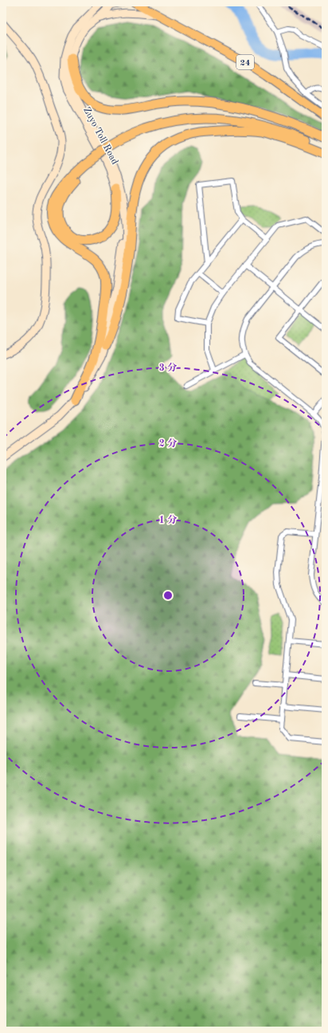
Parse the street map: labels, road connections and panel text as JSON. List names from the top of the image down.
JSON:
{
  "streets": {
    "main road": ["24"],
    "street": ["Zuyo Toll Road"]
  },
  "rings": ["3 分", "2 分", "1 分"]
}
